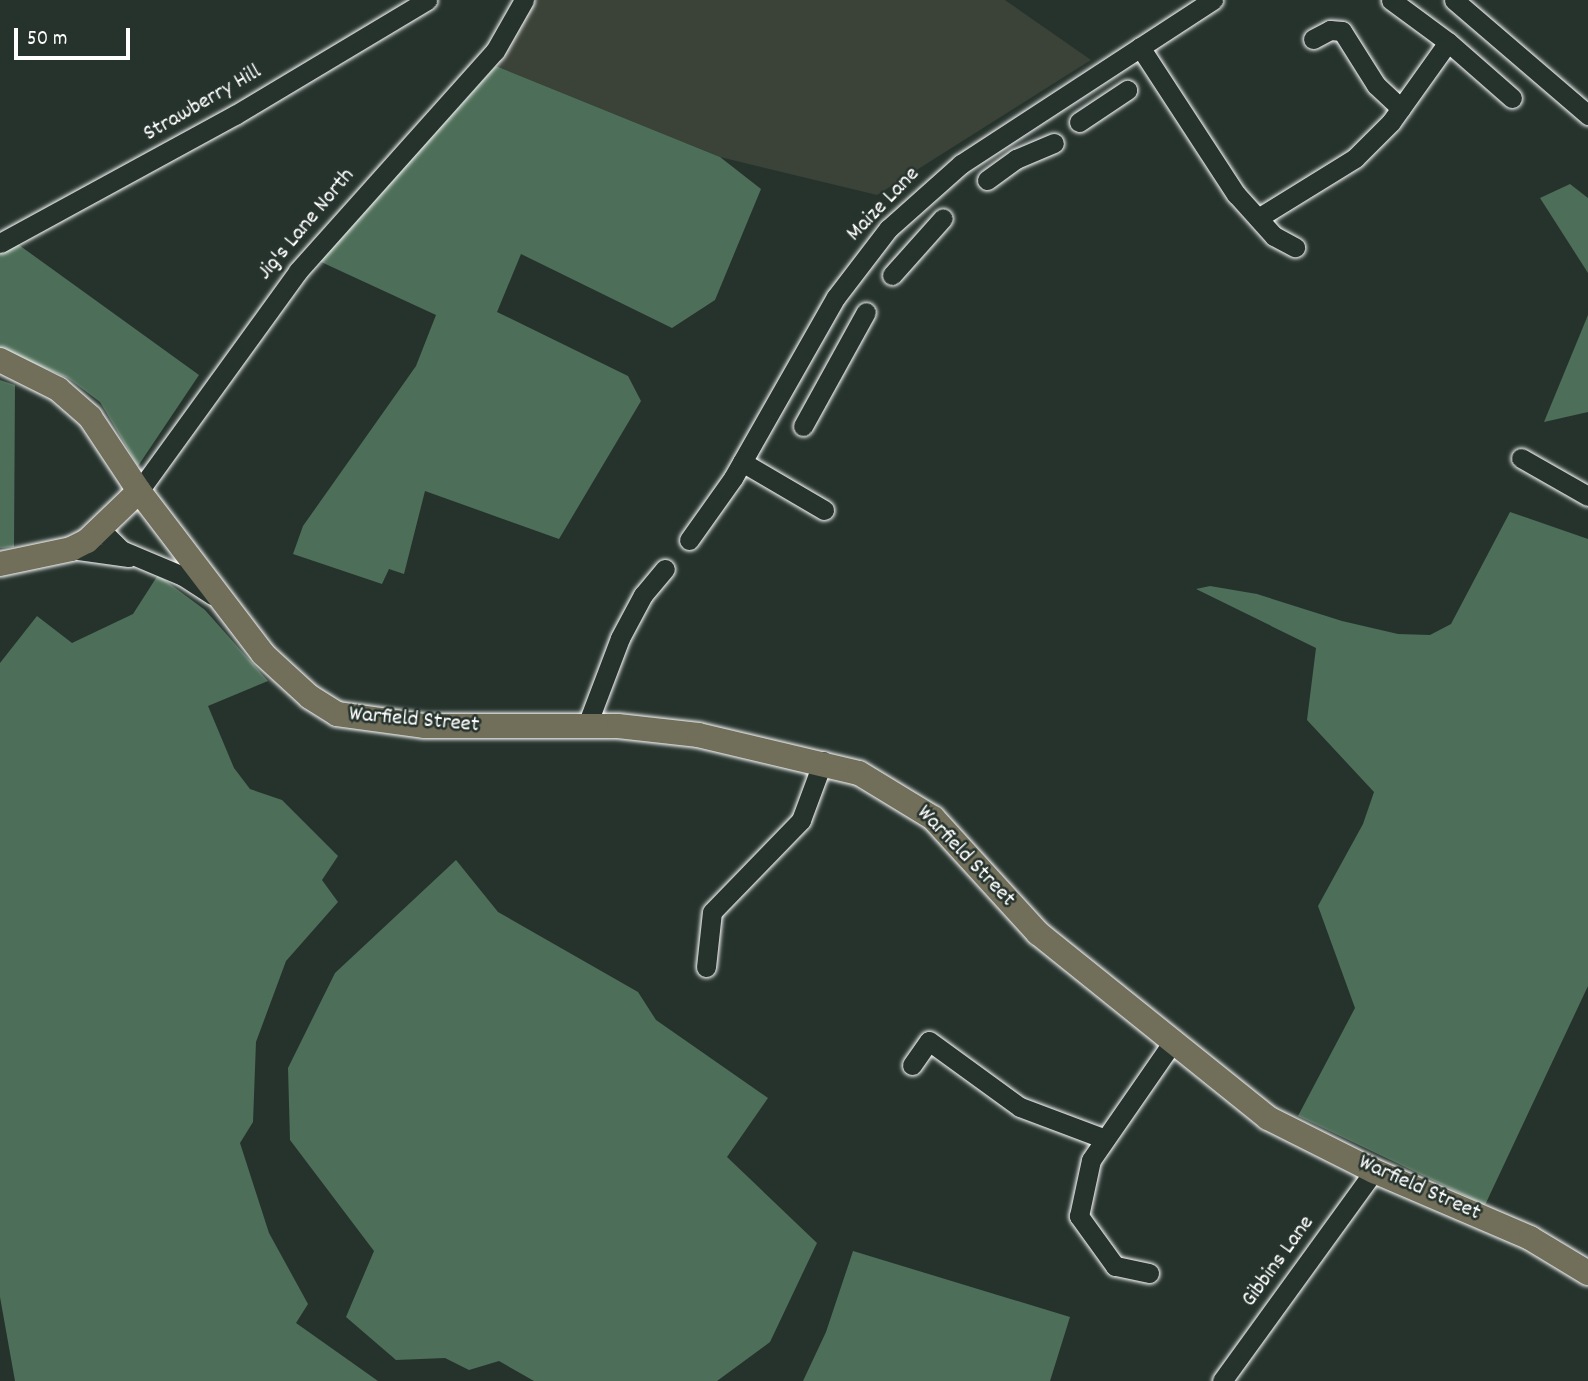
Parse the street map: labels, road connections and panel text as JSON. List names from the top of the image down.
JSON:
{
  "streets": {
    "main road": ["Warfield Street"],
    "street": [
      "Strawberry Hill",
      "Maize Lane",
      "Jig's Lane North",
      "Gibbins Lane"
    ]
  },
  "crossings": [
    ["Jig's Lane North", "Warfield Street"],
    ["Warfield Street", "Gibbins Lane"]
  ],
  "scale_bar": "50 m"
}
